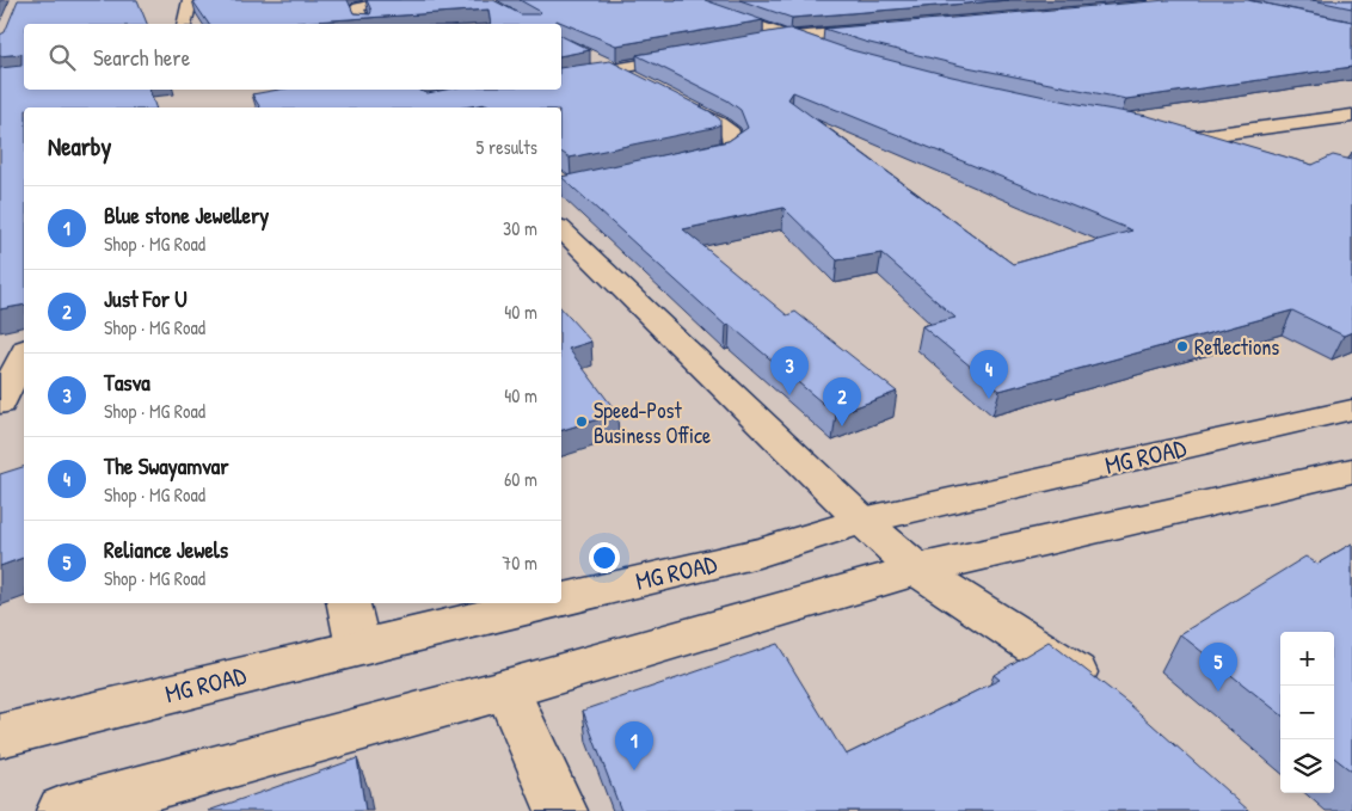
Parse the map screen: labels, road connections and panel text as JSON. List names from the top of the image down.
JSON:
{
  "streets": {
    "street": ["MG ROAD"]
  },
  "places": ["Reflections", "Speed-Post Business Office"],
  "page": {
    "search": "Search here",
    "heading": ["Nearby", "5 results"],
    "list": [
      {
        "mark": "1",
        "name": "Blue stone Jewellery",
        "note": "Shop · MG Road",
        "value": "30 m"
      },
      {
        "mark": "2",
        "name": "Just For U",
        "note": "Shop · MG Road",
        "value": "40 m"
      },
      {
        "mark": "3",
        "name": "Tasva",
        "note": "Shop · MG Road",
        "value": "40 m"
      },
      {
        "mark": "4",
        "name": "The Swayamvar",
        "note": "Shop · MG Road",
        "value": "60 m"
      },
      {
        "mark": "5",
        "name": "Reliance Jewels",
        "note": "Shop · MG Road",
        "value": "70 m"
      }
    ],
    "pins": [
      "3",
      "4",
      "2",
      "5",
      "1"
    ],
    "map_buttons": ["+", "−"]
  }
}
